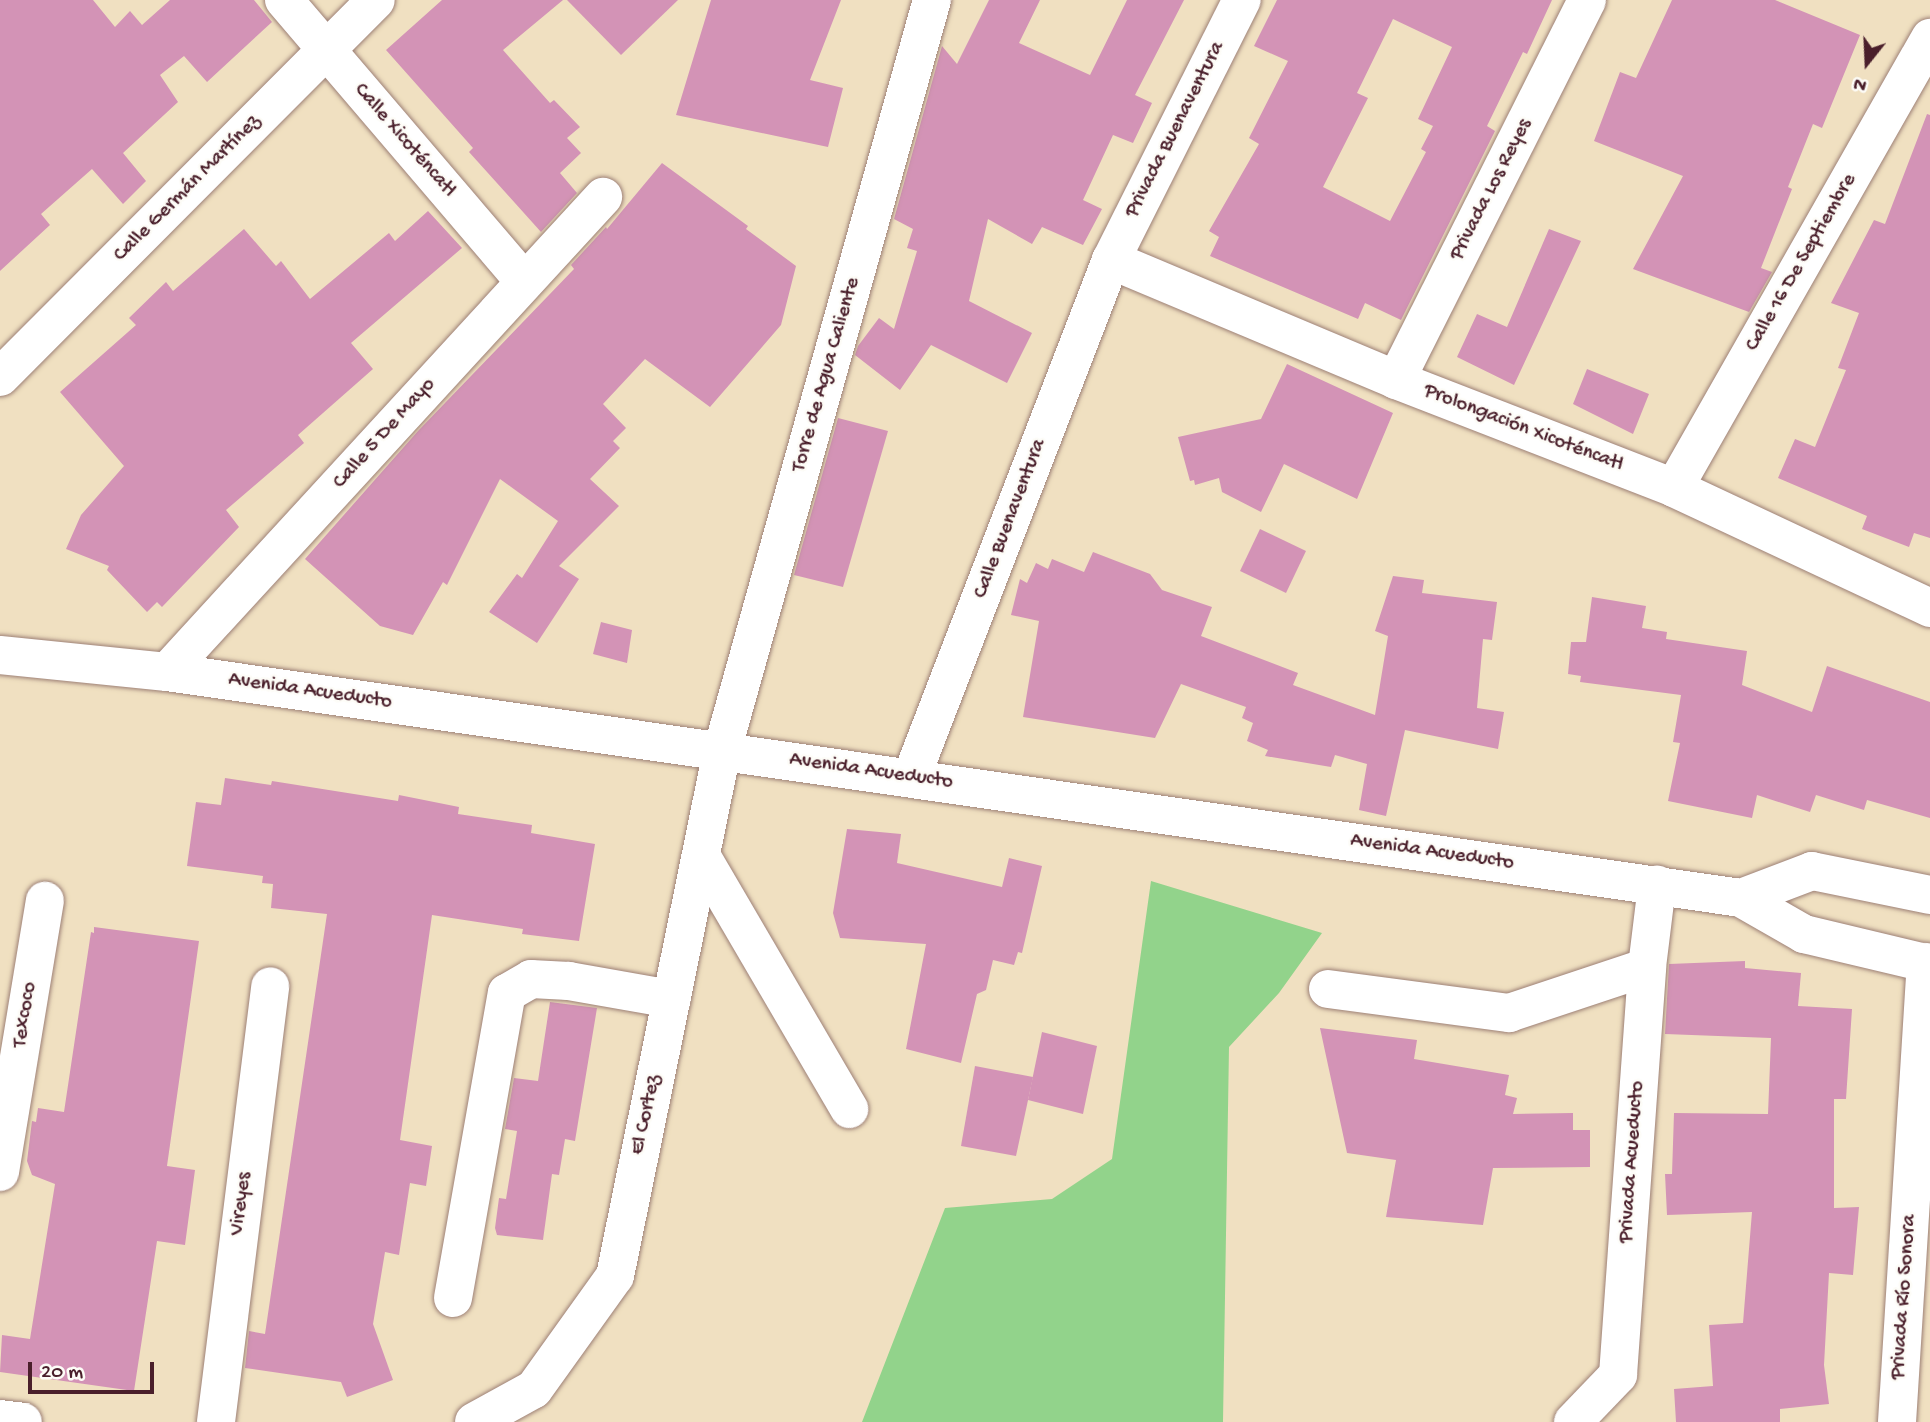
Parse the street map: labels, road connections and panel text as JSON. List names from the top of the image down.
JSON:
{
  "streets": {
    "street": [
      "Privada Buenaventura",
      "Calle Xicoténcatl",
      "Calle Germán Martínez",
      "Privada Los Reyes",
      "Calle 16 De Septiembre",
      "Torre de Agua Caliente",
      "Prolongación Xicoténcatl",
      "Calle 5 De Mayo",
      "Calle Buenaventura",
      "Avenida Acueducto",
      "Texcoco",
      "El Cortez",
      "Privada Acueducto",
      "Vireyes",
      "Privada Río Sonora"
    ]
  },
  "crossings": [
    ["Privada Buenaventura", "Prolongación Xicoténcatl"],
    ["Privada Buenaventura", "Calle Buenaventura"],
    ["Calle Xicoténcatl", "Calle Germán Martínez"],
    ["Calle Xicoténcatl", "Calle 5 De Mayo"],
    ["Privada Los Reyes", "Prolongación Xicoténcatl"],
    ["Calle 16 De Septiembre", "Prolongación Xicoténcatl"],
    ["Torre de Agua Caliente", "Avenida Acueducto"],
    ["Torre de Agua Caliente", "El Cortez"],
    ["Prolongación Xicoténcatl", "Calle Buenaventura"],
    ["Calle 5 De Mayo", "Avenida Acueducto"],
    ["Calle Buenaventura", "Avenida Acueducto"],
    ["Avenida Acueducto", "El Cortez"],
    ["Avenida Acueducto", "Privada Acueducto"],
    ["Avenida Acueducto", "Privada Río Sonora"]
  ],
  "scale_bar": "20 m",
  "north": "bottom"
}
